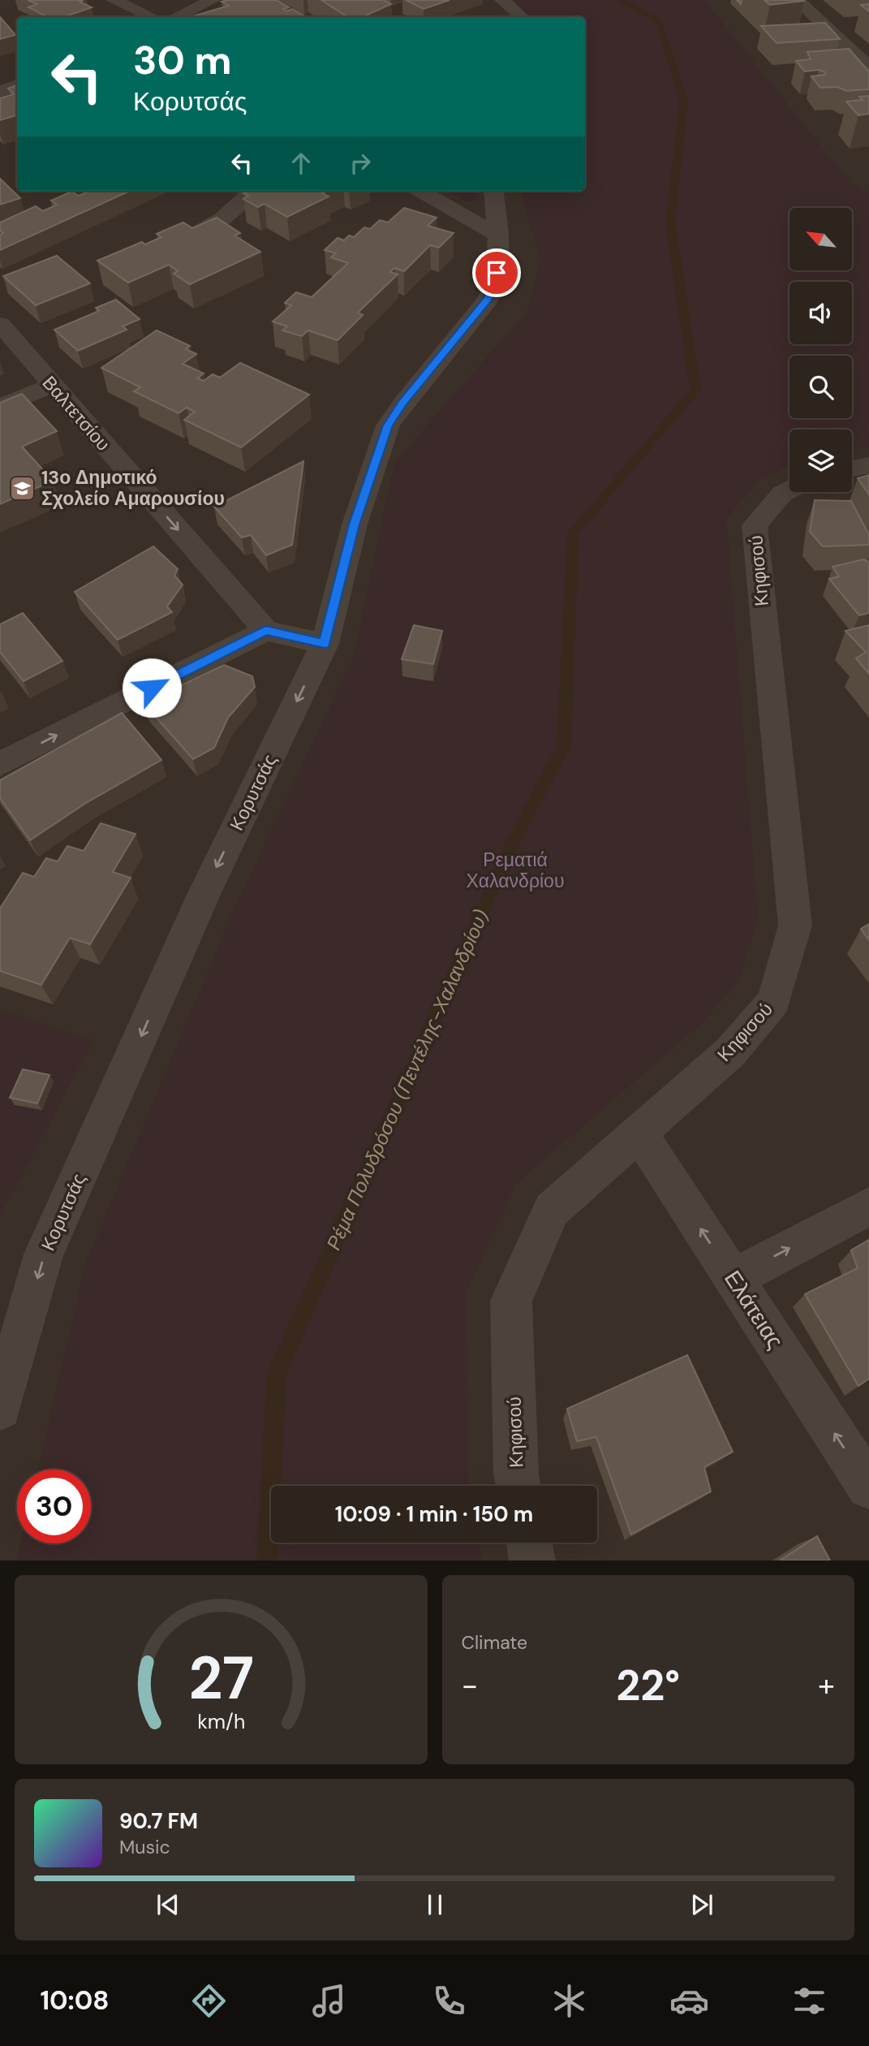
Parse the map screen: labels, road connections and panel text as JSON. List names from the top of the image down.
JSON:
{
  "streets": {
    "street": [
      "Βαλτετσίου",
      "Κηφισού",
      "Κορυτσάς",
      "Ελάτειας"
    ]
  },
  "crossings": [
    ["Κηφισού", "Ελάτειας"]
  ],
  "one_way": ["Βαλτετσίου", "Κορυτσάς", "Ελάτειας"],
  "water": ["Ρέμα Πολυδρόσου (Πεντέλης-Χαλανδρίου)"],
  "parks": ["Ρεματιά Χαλανδρίου"],
  "places": {
    "school or university": ["13ο Δημοτικό Σχολείο Αμαρουσίου"]
  },
  "north": "top left",
  "page": {
    "turn": ["30 m", "Κορυτσάς"],
    "limit": "30",
    "trip": "10:09 · 1 min · 150 m",
    "tile": "Climate",
    "heat": ["−", "22°", "+"],
    "song": ["90.7 FM", "Music"],
    "tabs": "10:08",
    "gauge": ["27", "km/h"]
  }
}
